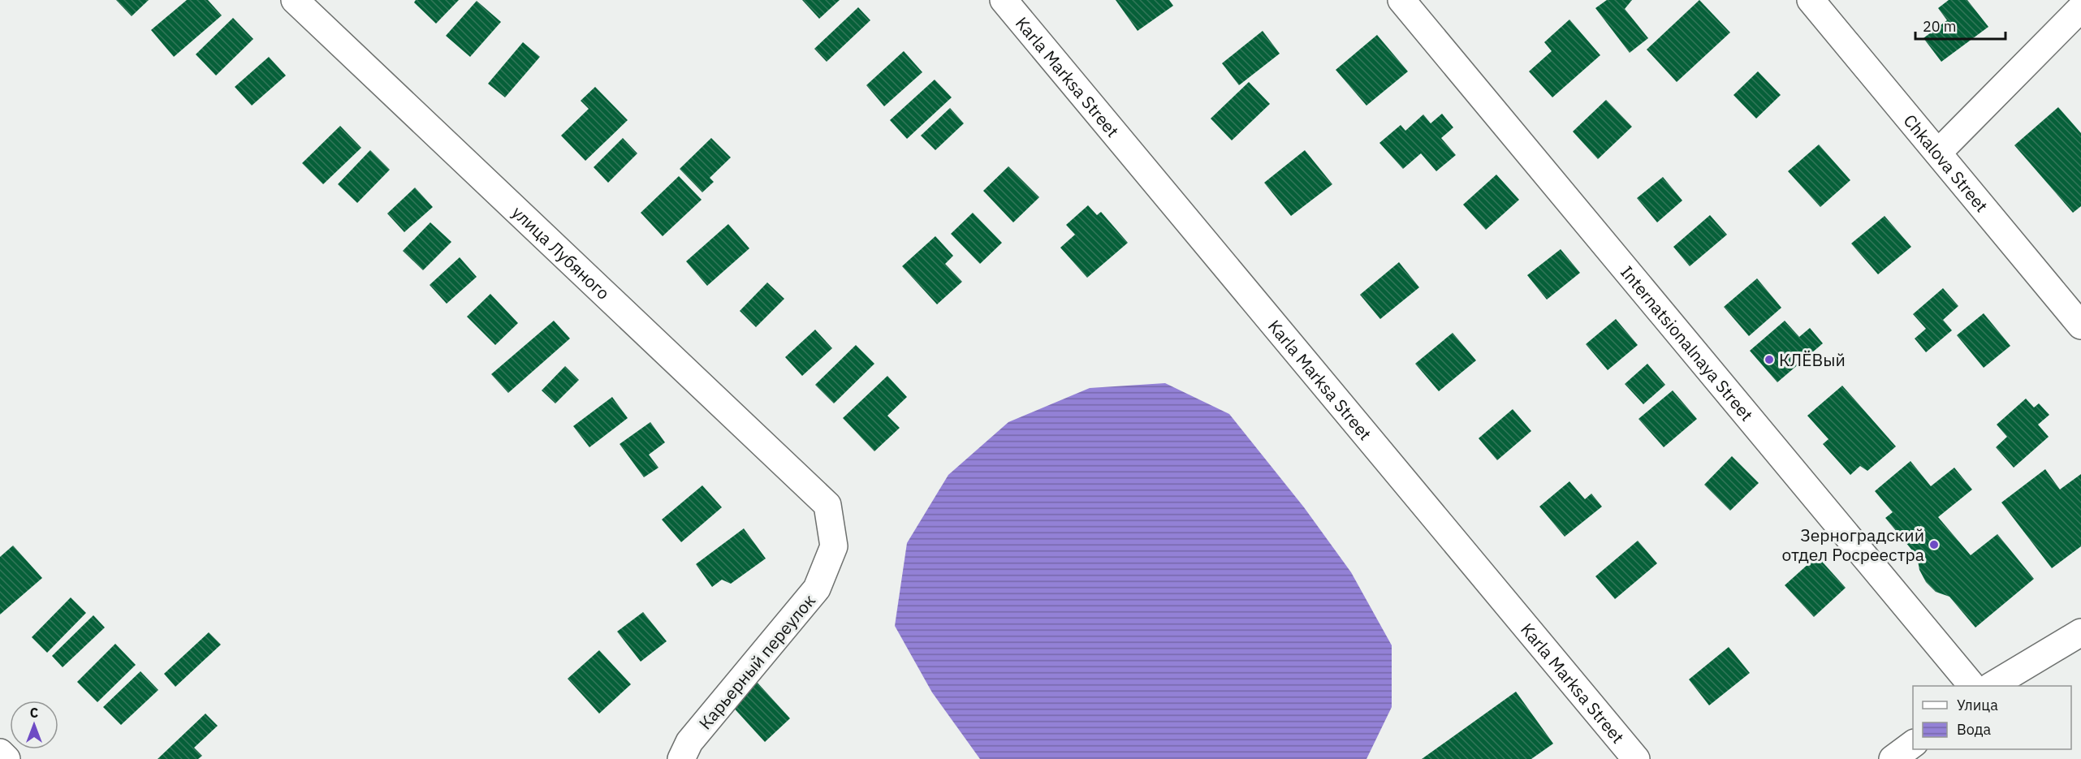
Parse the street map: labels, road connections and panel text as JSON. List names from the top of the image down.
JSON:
{
  "streets": {
    "street": [
      "Karla Marksa Street",
      "Chkalova Street",
      "улица Лубяного",
      "Internatsionalnaya Street",
      "Карьерный переулок"
    ]
  },
  "crossings": [
    ["улица Лубяного", "Карьерный переулок"]
  ],
  "places": ["КЛЁВый", "Зерноградский отдел Росреестра"],
  "legend": ["Улица", "Вода"],
  "scale_bar": "20 m",
  "north": "top"
}
